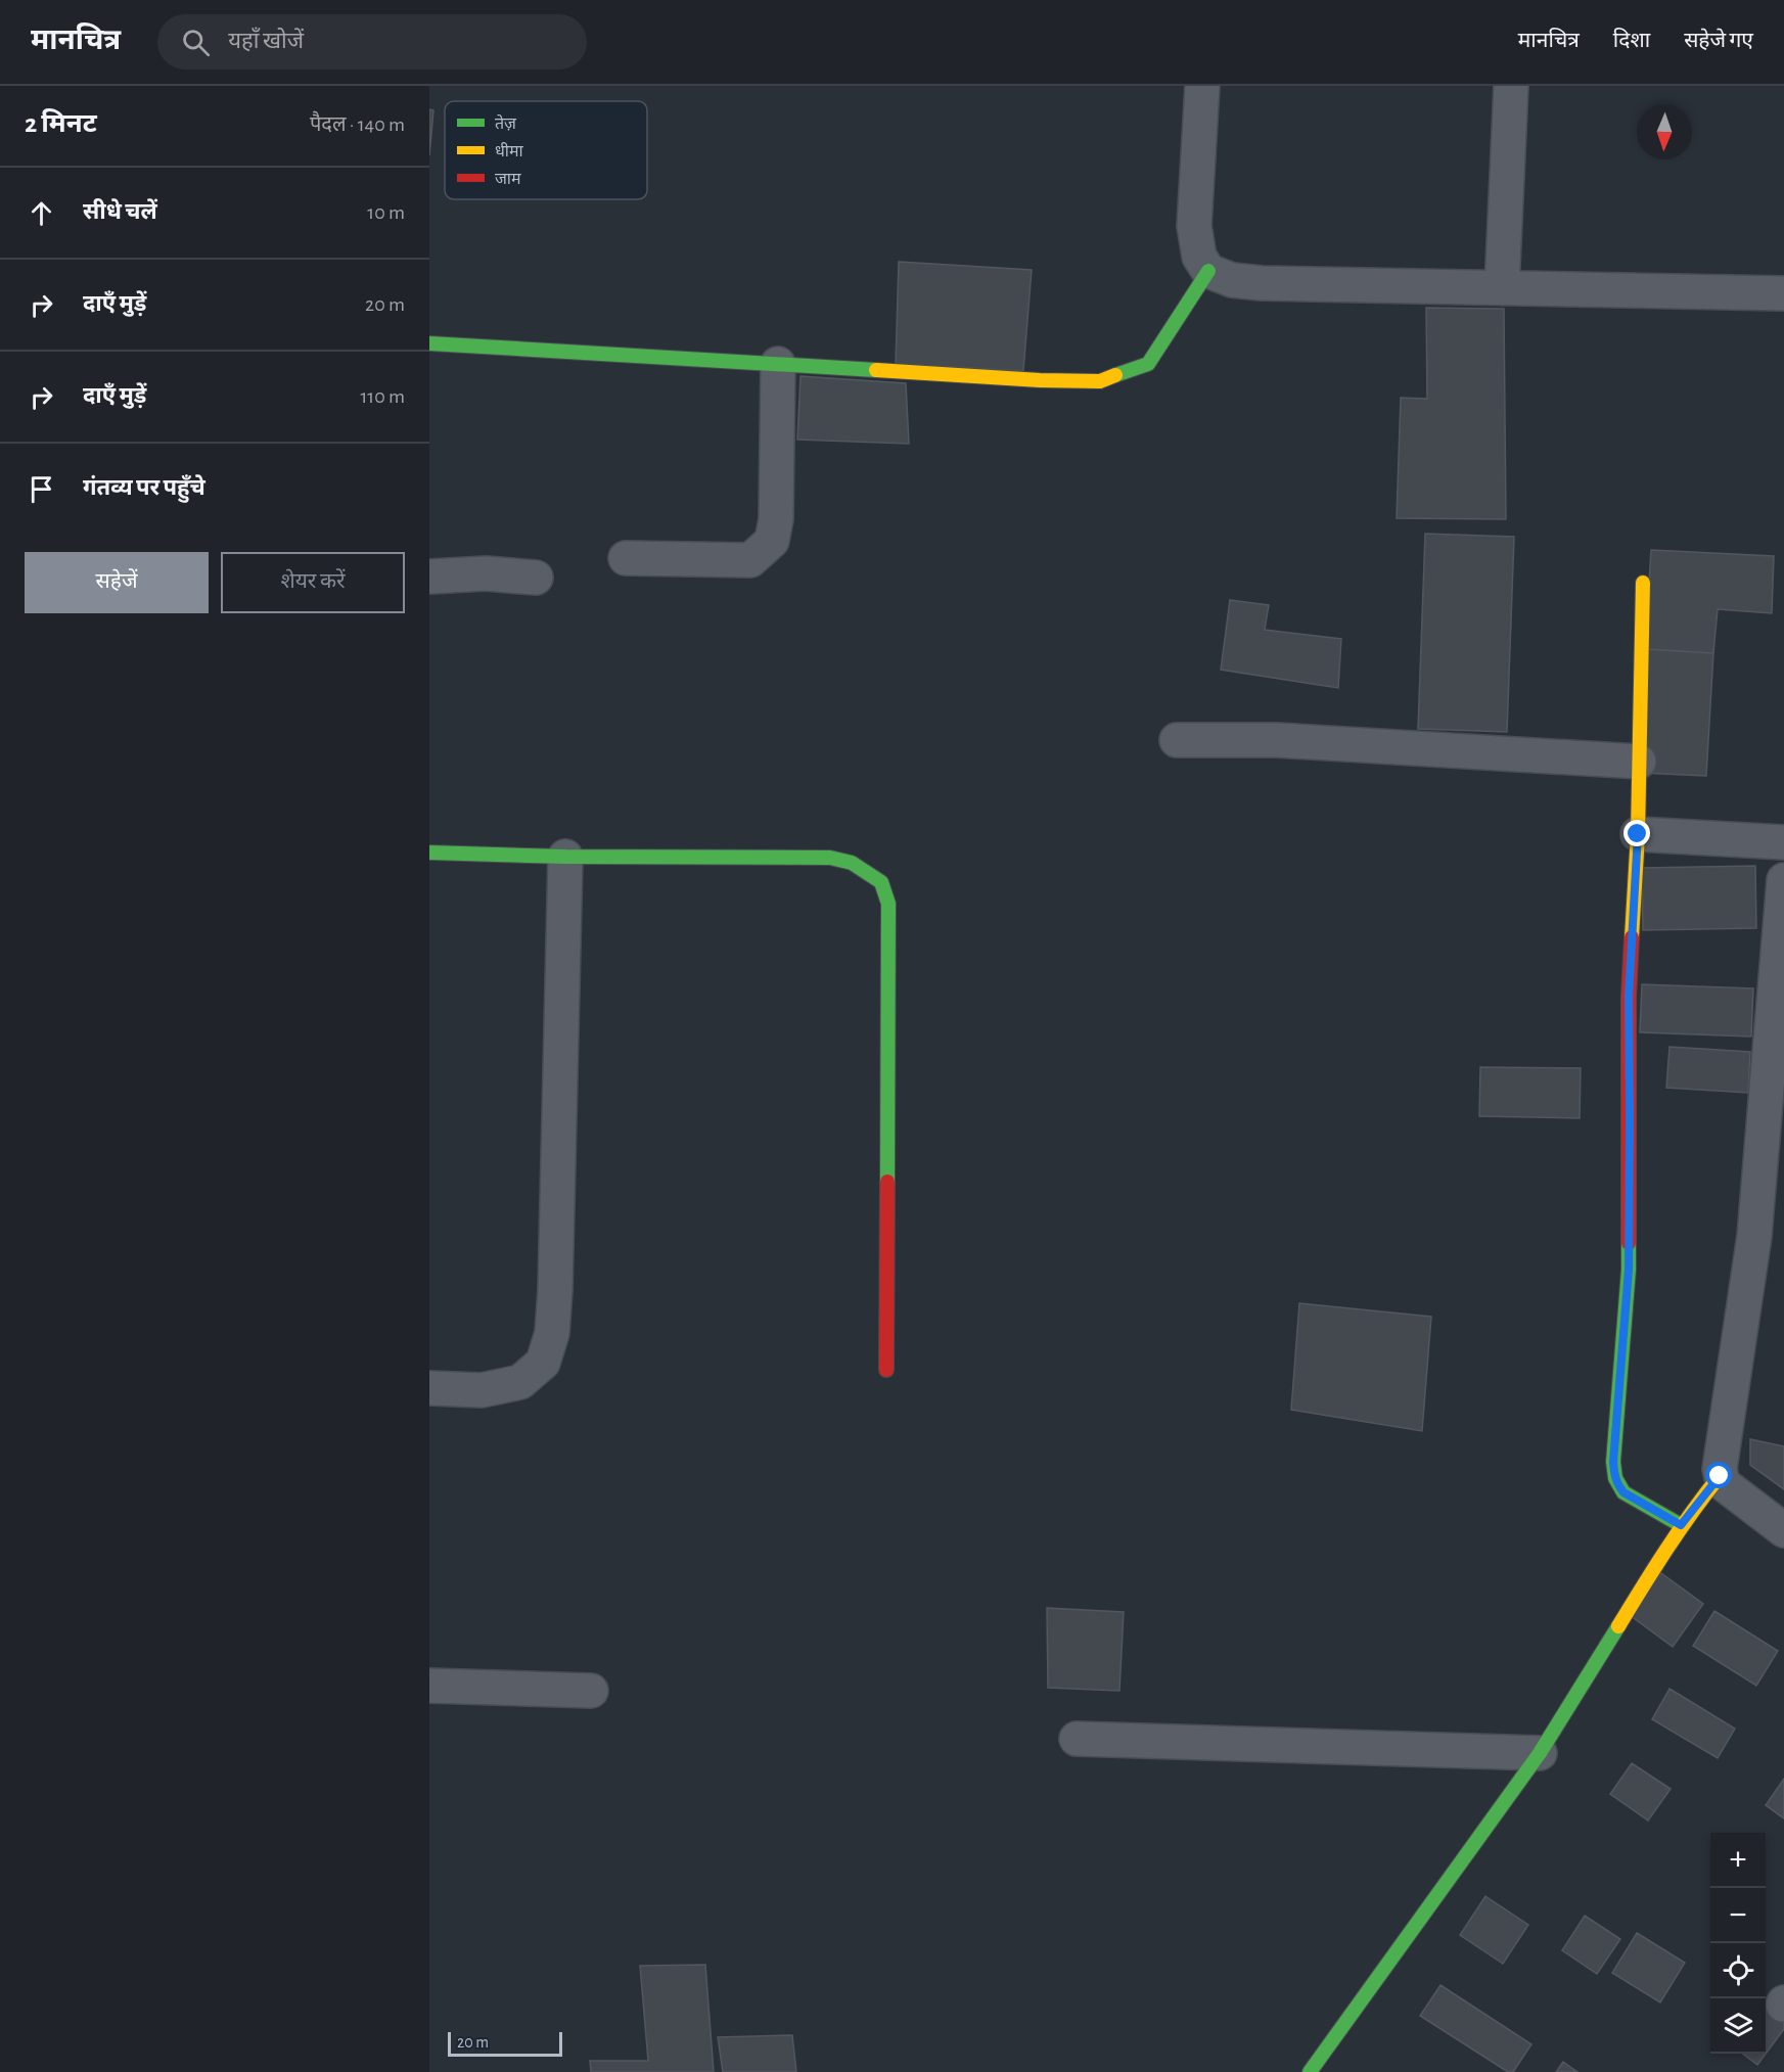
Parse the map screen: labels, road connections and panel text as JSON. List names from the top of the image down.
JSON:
{
  "legend": ["तेज़", "धीमा", "जाम"],
  "scale_bar": "20 m",
  "north": "bottom",
  "page": {
    "header": "मानचित्र",
    "search": "यहाँ खोजें",
    "nav": ["मानचित्र", "दिशा", "सहेजे गए"],
    "heading": ["2 मिनट", "पैदल · 140 m"],
    "list": [
      ["सीधे चलें", "10 m"],
      ["दाएँ मुड़ें", "20 m"],
      ["दाएँ मुड़ें", "110 m"],
      "गंतव्य पर पहुँचे"
    ],
    "buttons": ["सहेजें", "शेयर करें"],
    "map_buttons": ["+", "−"],
    "scale": "20 m"
  }
}
